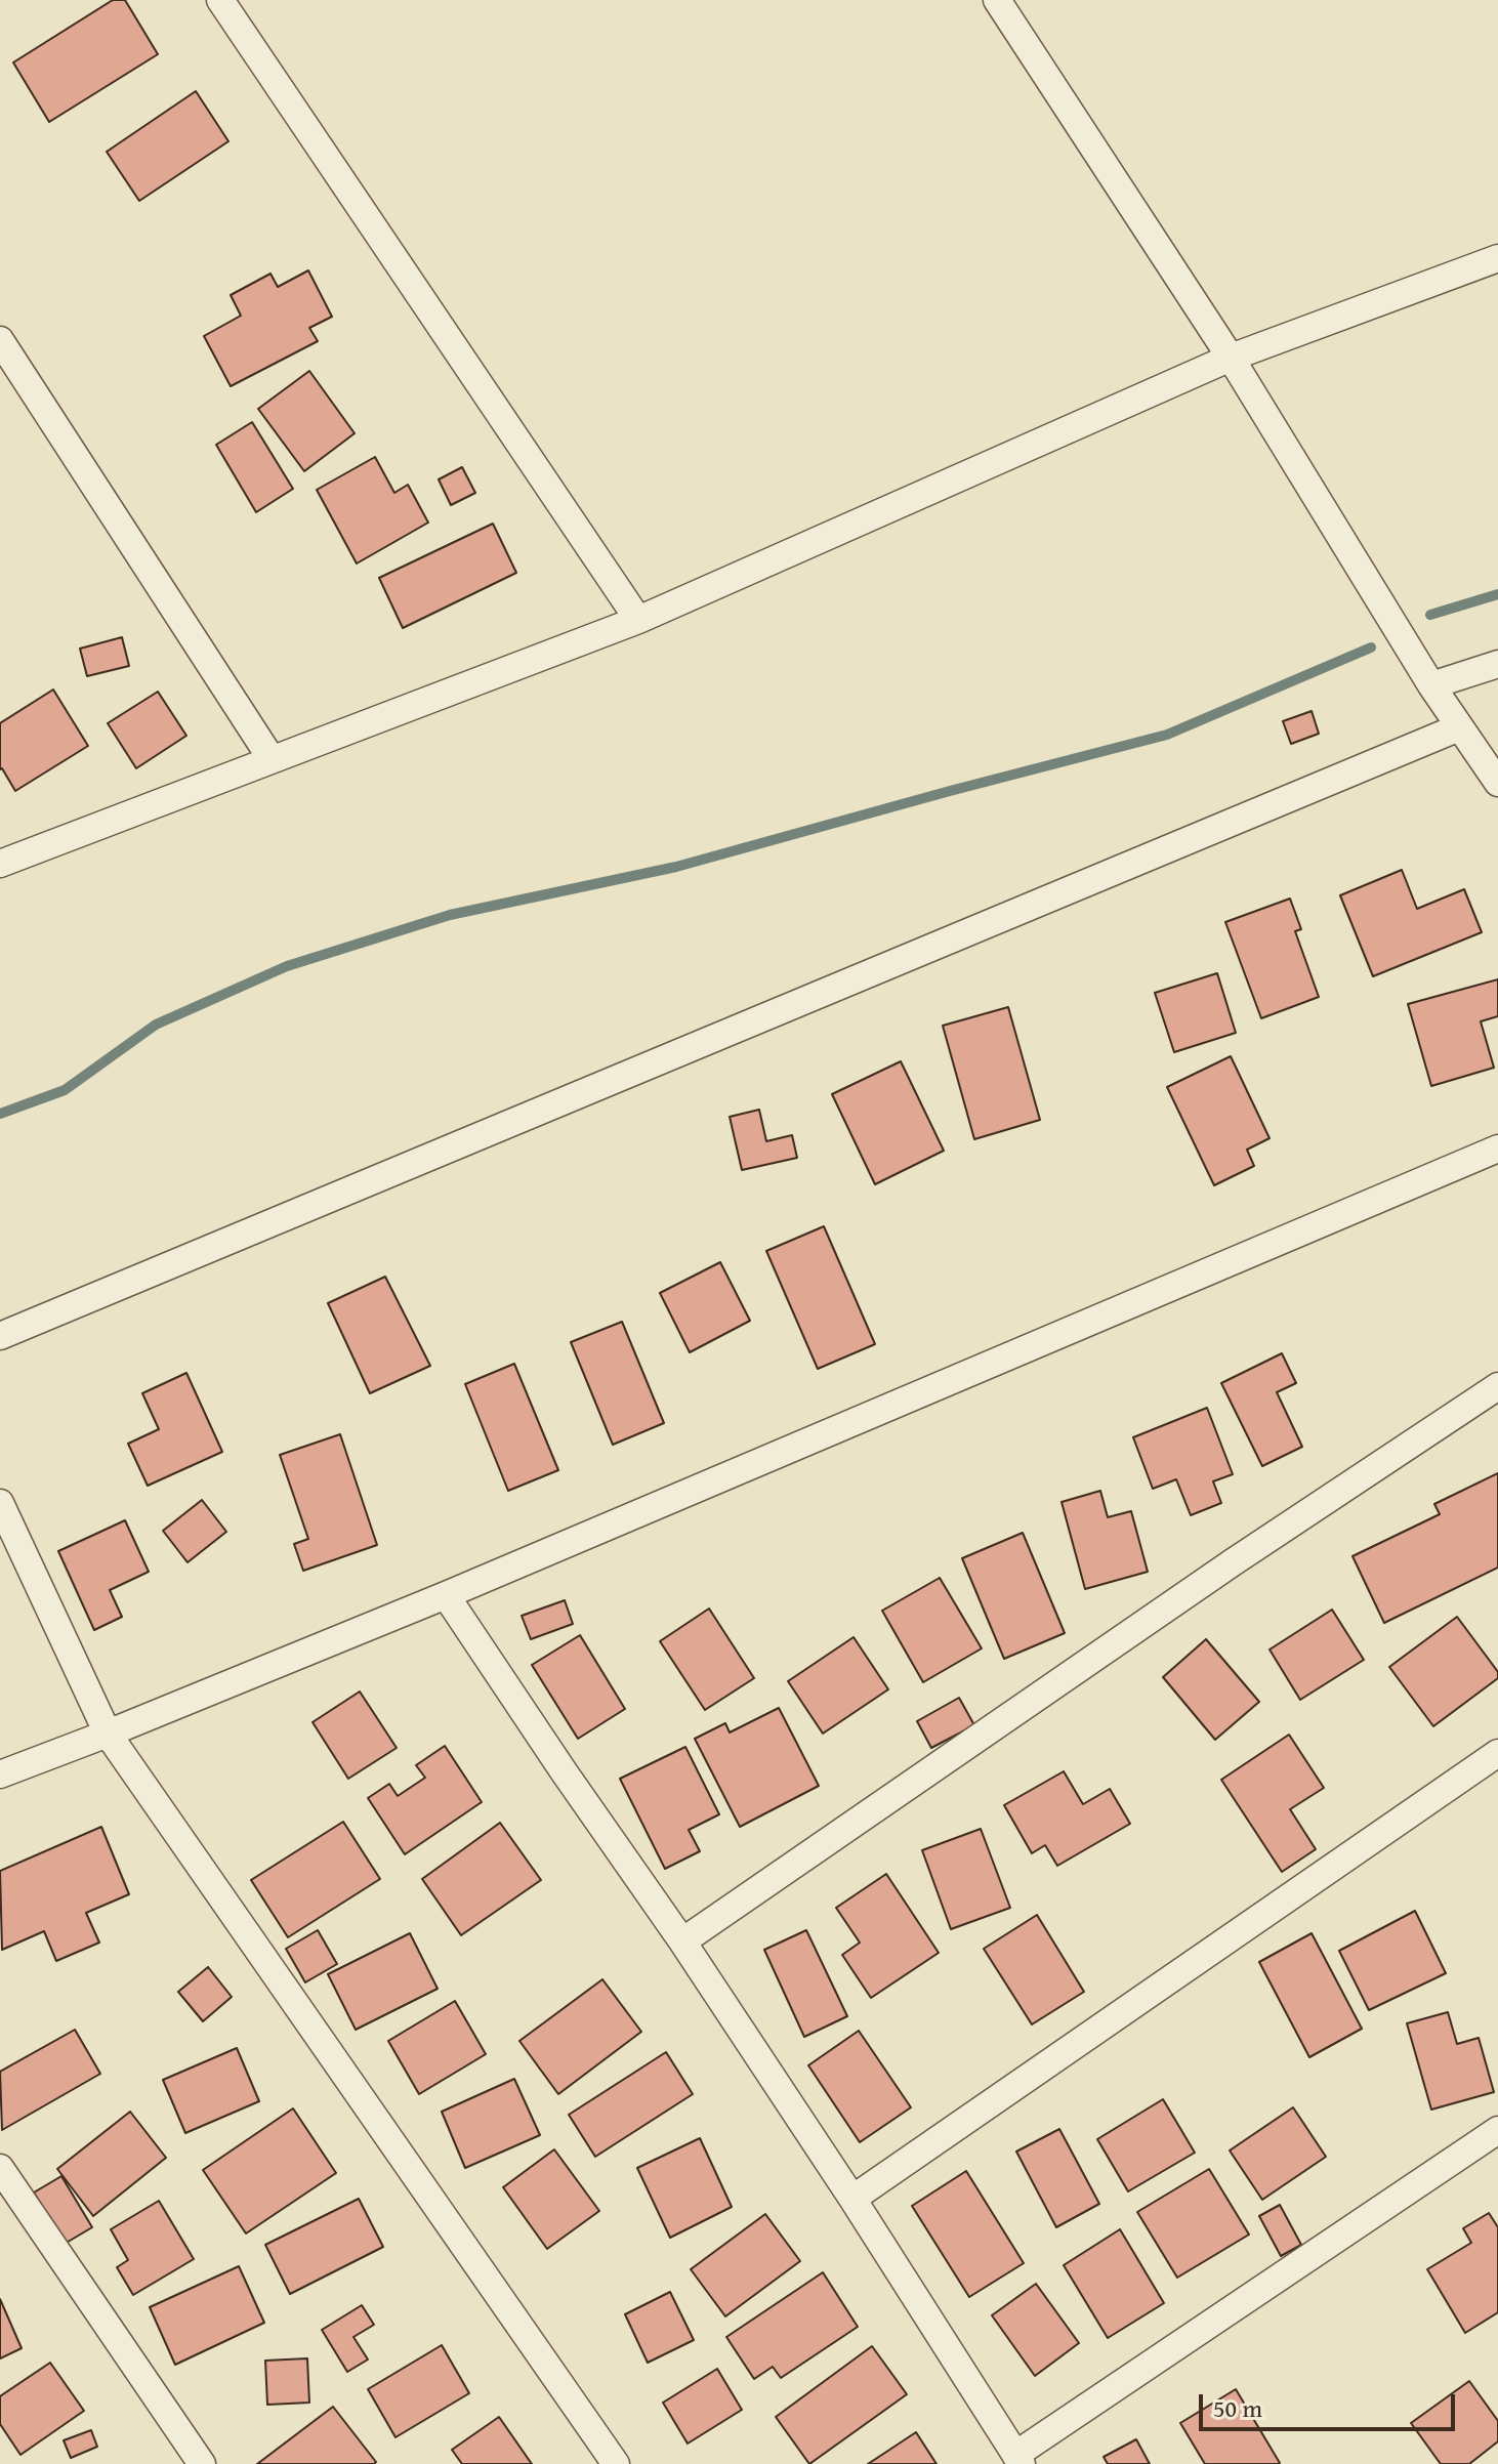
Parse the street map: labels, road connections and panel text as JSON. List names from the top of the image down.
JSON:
{
  "scale_bar": "50 m"
}
